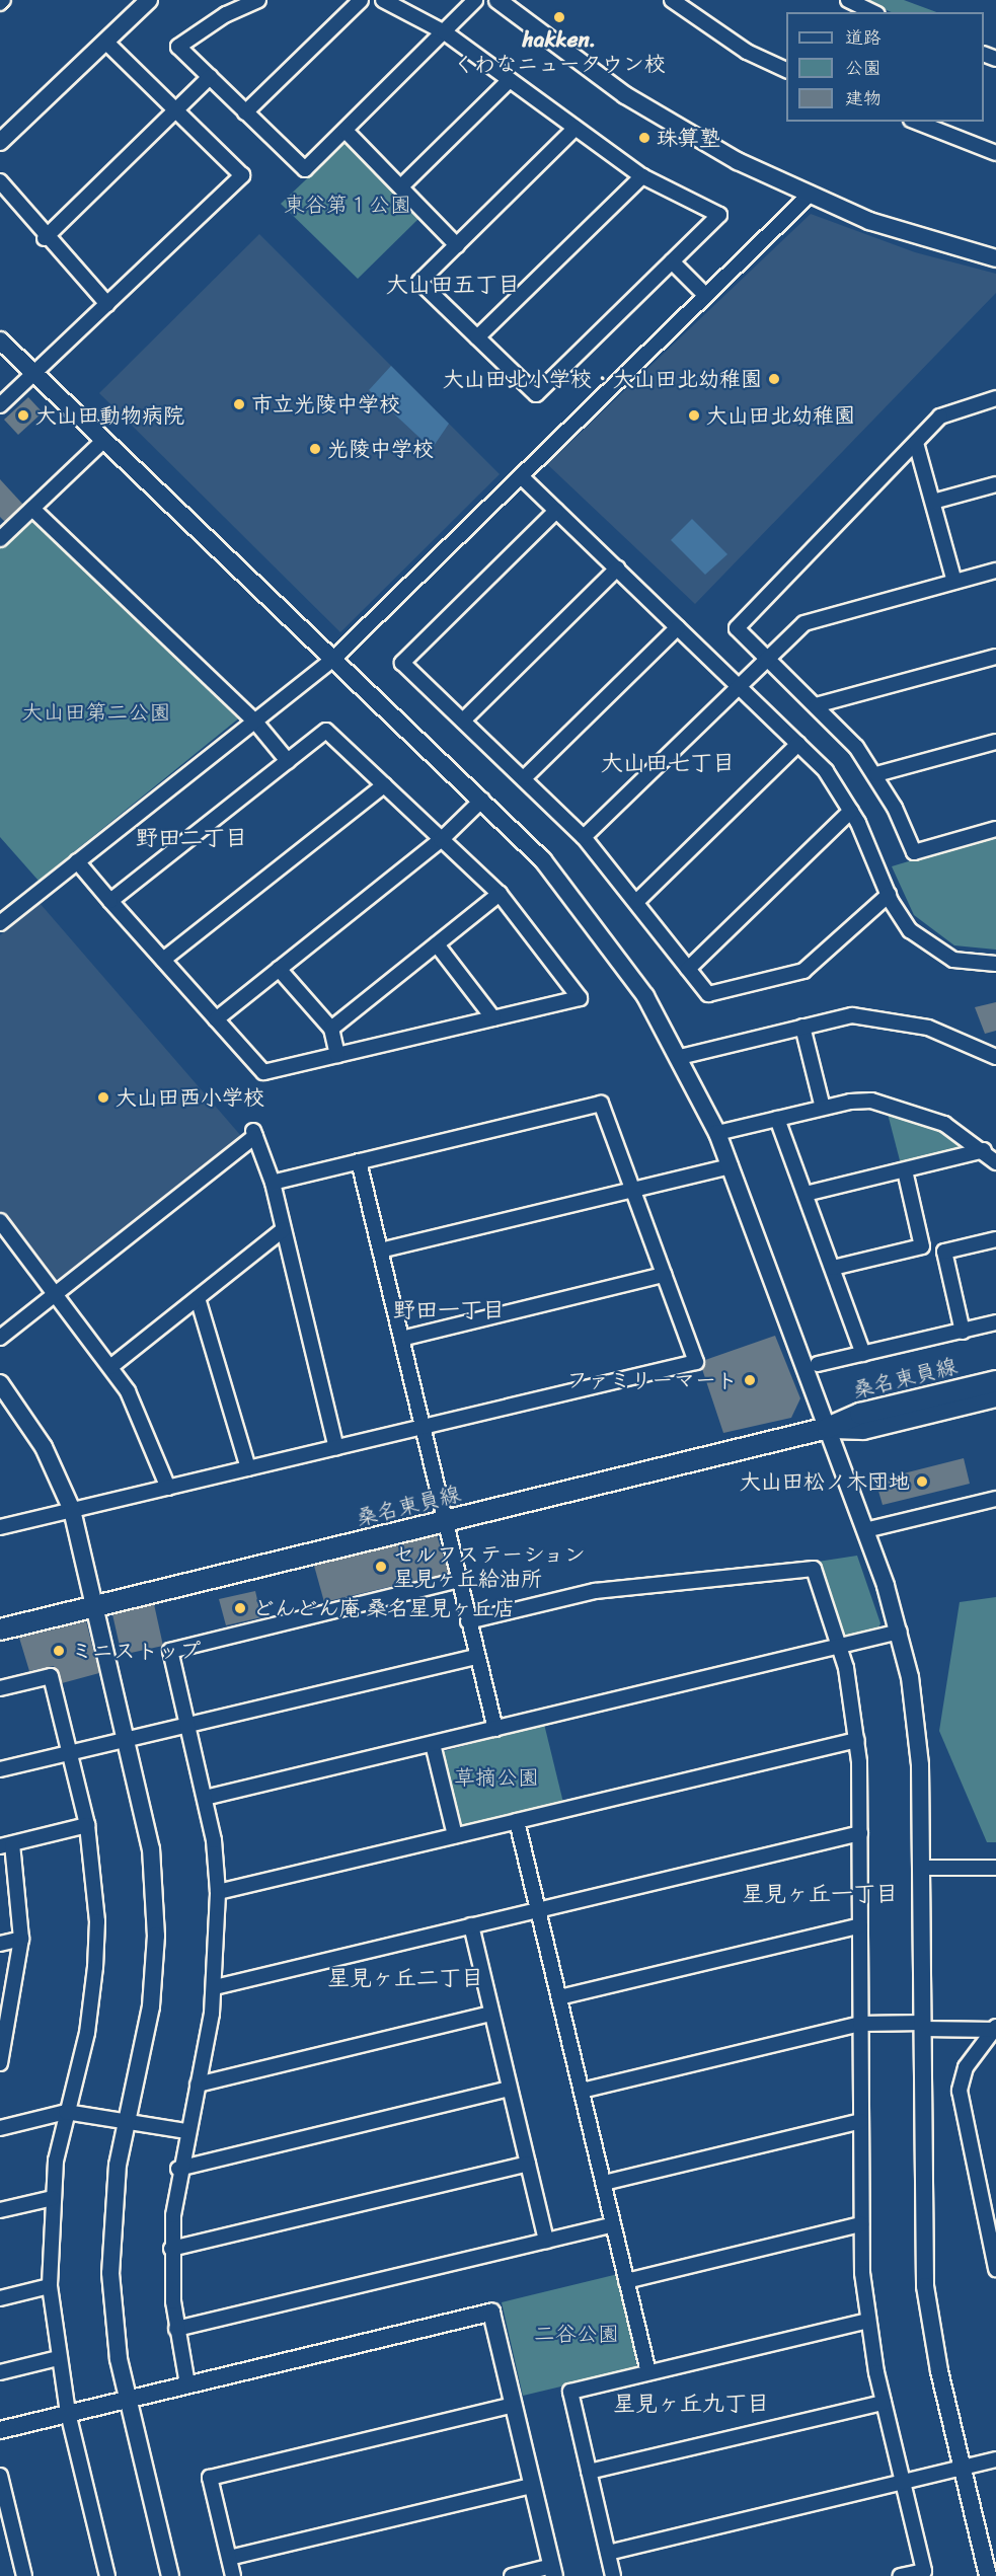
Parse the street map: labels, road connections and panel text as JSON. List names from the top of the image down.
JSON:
{
  "streets": {
    "main road": ["桑名東員線"]
  },
  "districts": [
    "大山田五丁目",
    "大山田七丁目",
    "野田二丁目",
    "野田一丁目",
    "星見ヶ丘一丁目",
    "星見ヶ丘二丁目",
    "星見ヶ丘九丁目"
  ],
  "parks": [
    "東谷第１公園",
    "大山田第二公園",
    "草摘公園",
    "二谷公園"
  ],
  "places": [
    "hakken. くわなニュータウン校",
    "珠算塾",
    "大山田北小学校・大山田北幼稚園",
    "市立光陵中学校",
    "大山田動物病院",
    "大山田北幼稚園",
    "光陵中学校",
    "大山田西小学校",
    "ファミリーマート",
    "大山田松ノ木団地",
    "セルフステーション 星見ヶ丘給油所",
    "どんどん庵 桑名星見ヶ丘店",
    "ミニストップ"
  ],
  "legend": ["道路", "公園", "建物"]
}
